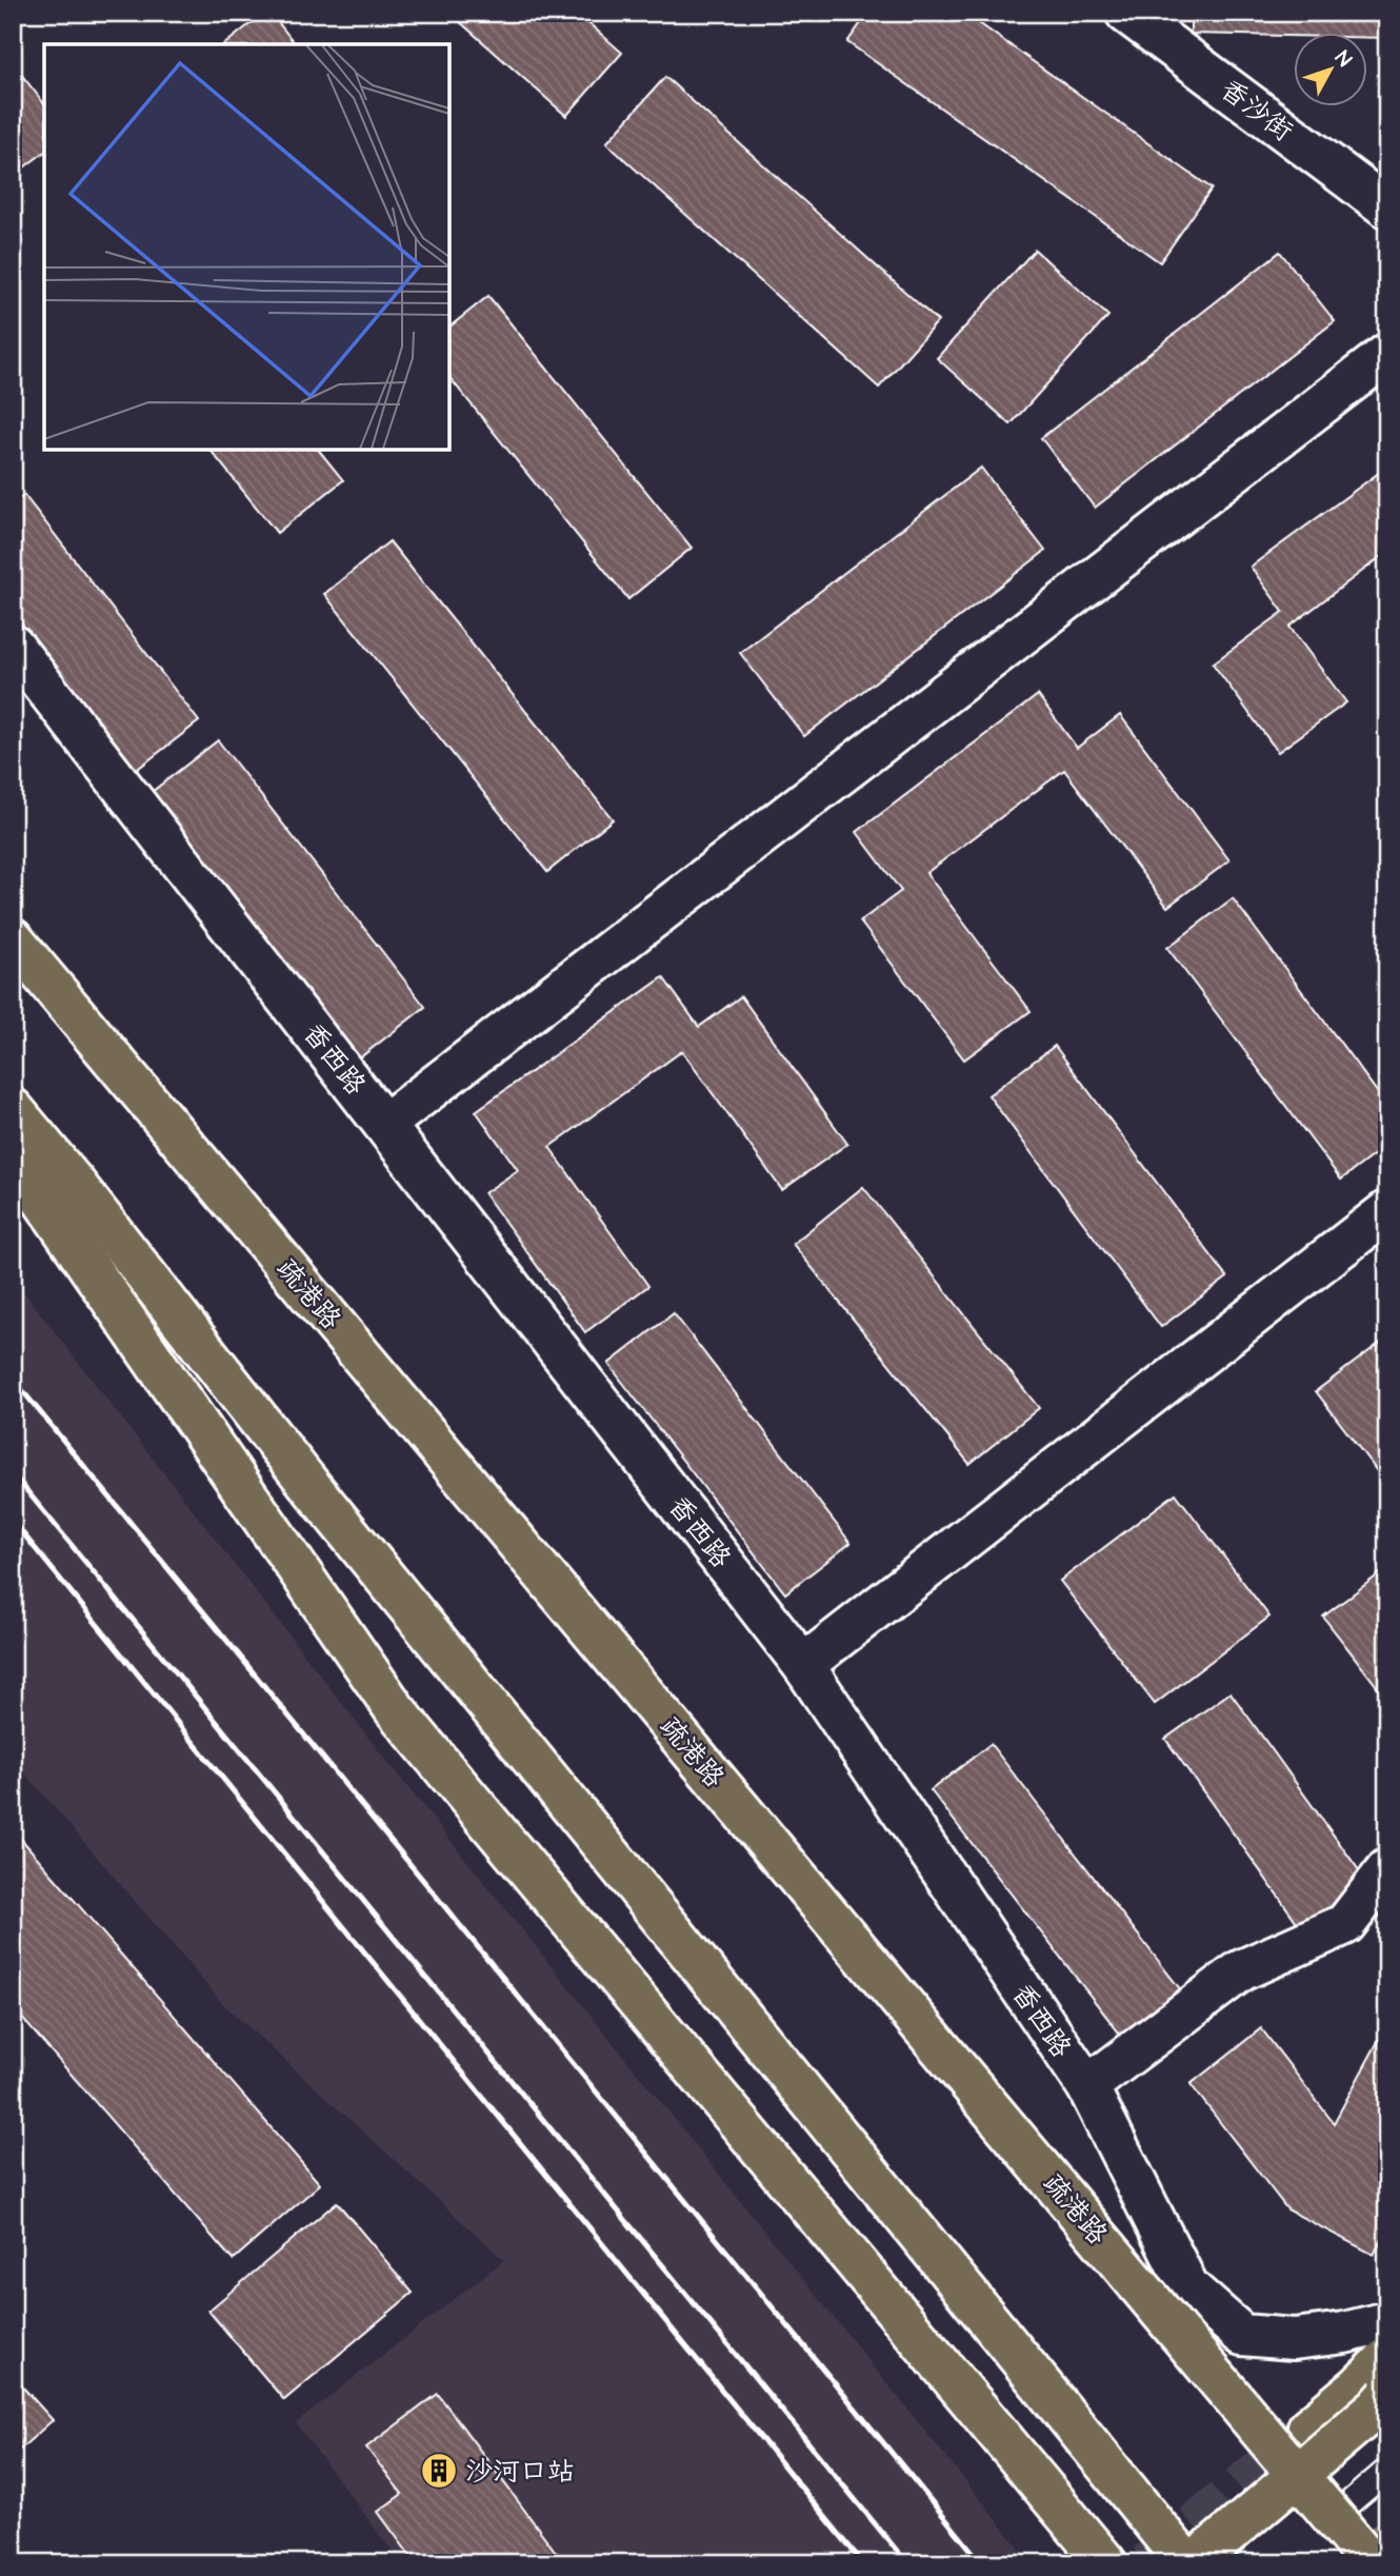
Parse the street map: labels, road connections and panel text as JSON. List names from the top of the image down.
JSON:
{
  "streets": {
    "main road": ["疏港路"],
    "street": ["香沙街", "香西路"]
  },
  "places": {
    "building": ["沙河口站"]
  },
  "north": "top right"
}
